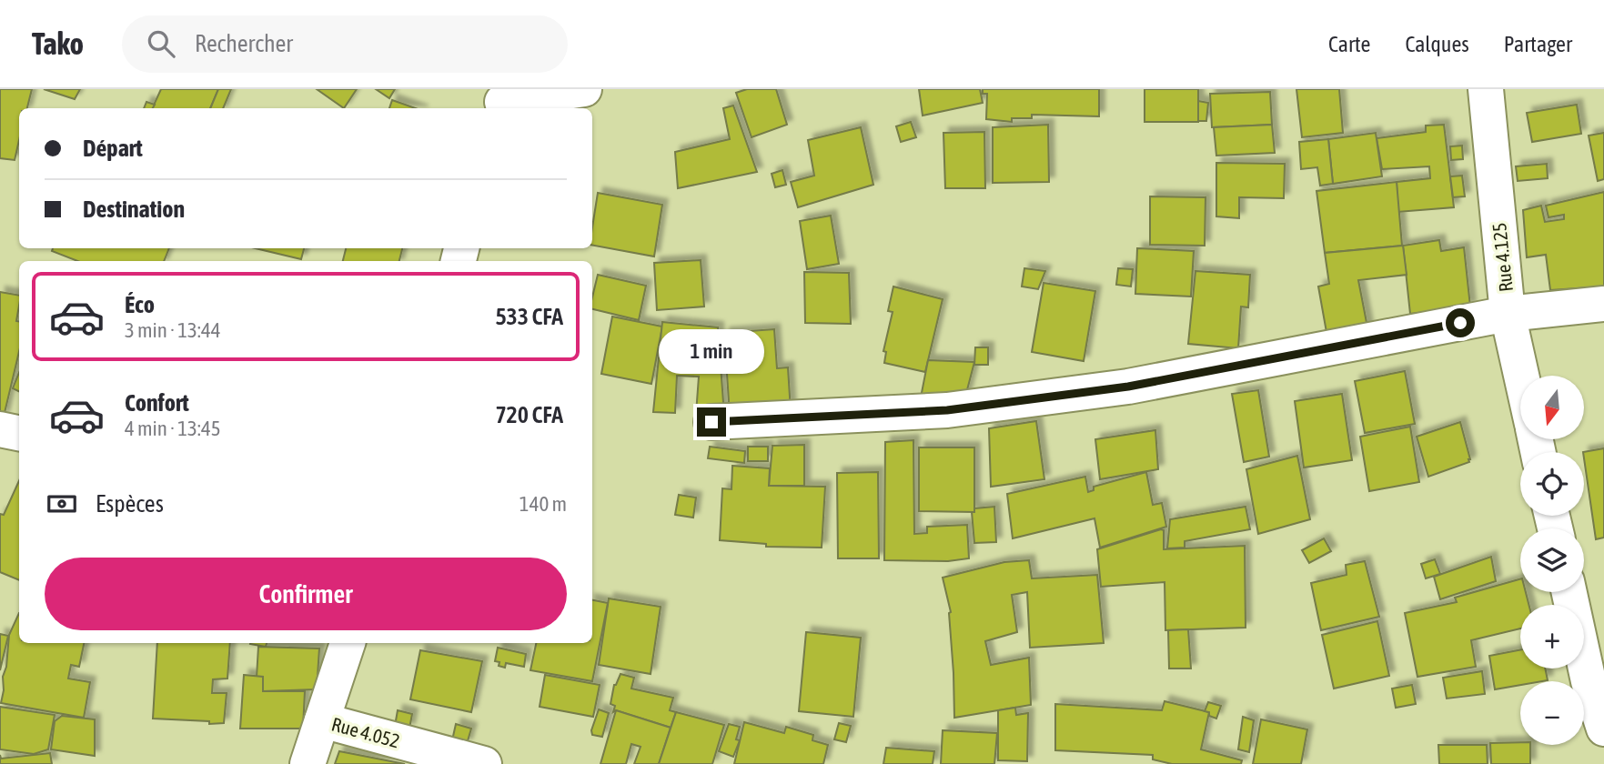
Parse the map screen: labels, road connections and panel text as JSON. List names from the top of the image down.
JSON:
{
  "streets": {
    "street": ["Rue 4.125", "Rue 4.052"]
  },
  "north": "bottom",
  "page": {
    "header": "Tako",
    "search": "Rechercher",
    "nav": ["Carte", "Calques", "Partager"],
    "banner": ["Départ", "Destination"],
    "list": [
      {
        "name": "Éco",
        "note": "3 min · 13:44",
        "value": "533 CFA"
      },
      {
        "name": "Confort",
        "note": "4 min · 13:45",
        "value": "720 CFA"
      }
    ],
    "bubble": "1 min",
    "map_buttons": ["+", "−"],
    "pay": ["Espèces", "140 m"],
    "buttons": "Confirmer"
  }
}
